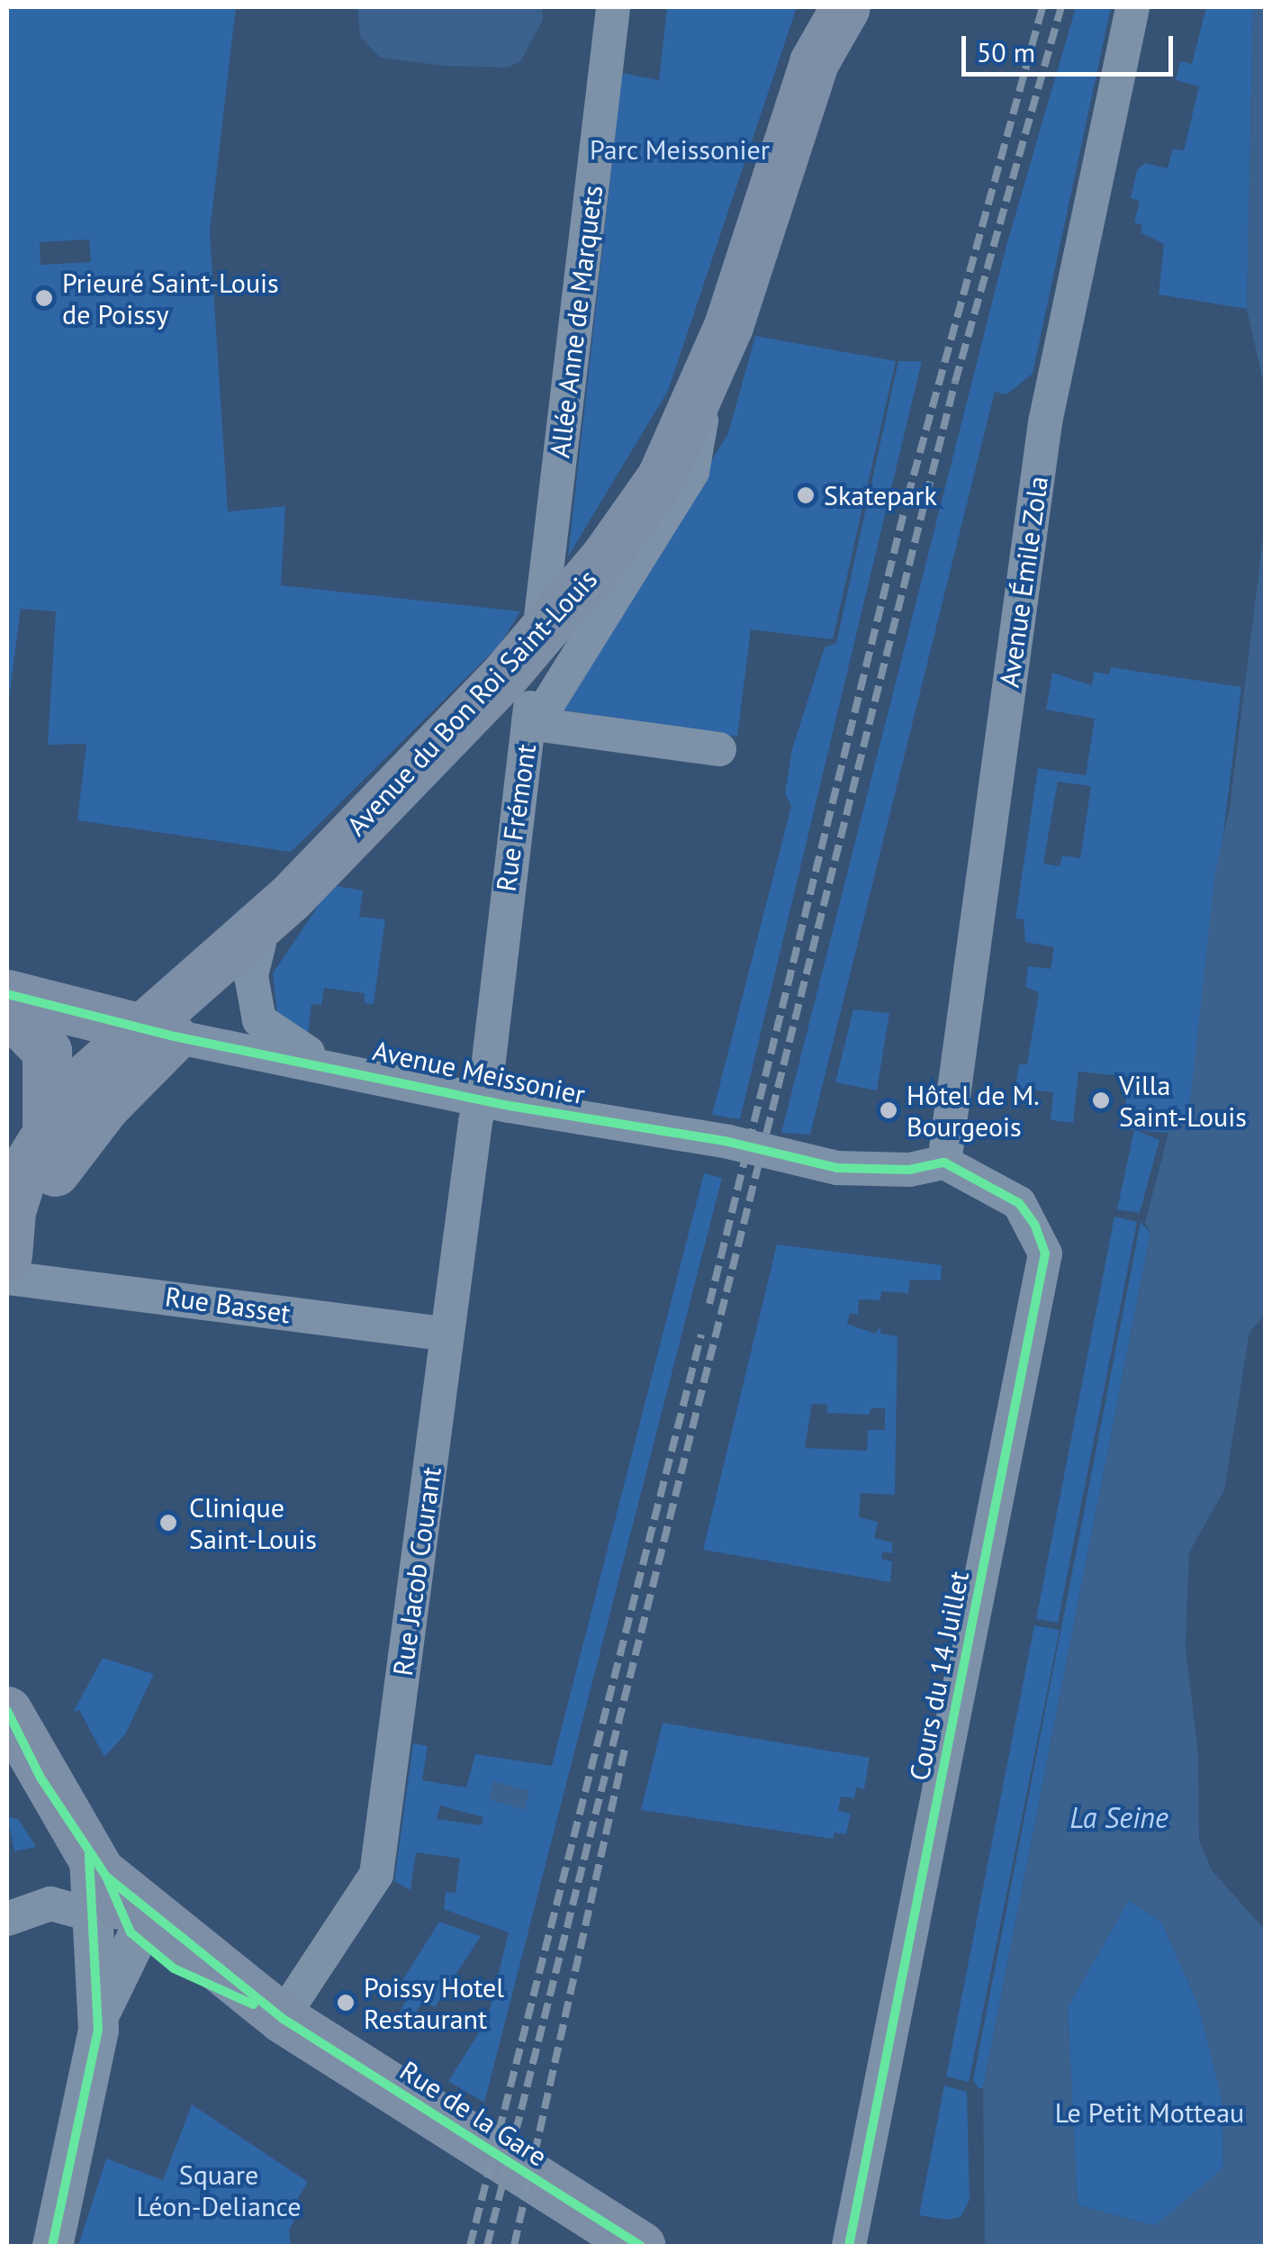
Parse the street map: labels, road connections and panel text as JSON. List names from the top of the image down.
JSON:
{
  "streets": {
    "main road": ["Avenue du Bon Roi Saint-Louis", "Avenue Meissonier", "Rue de la Gare"],
    "street": [
      "Allée Anne de Marquets",
      "Avenue Émile Zola",
      "Rue Frémont",
      "Rue Basset",
      "Rue Jacob Courant",
      "Cours du 14 Juillet"
    ]
  },
  "crossings": [
    ["Allée Anne de Marquets", "Avenue du Bon Roi Saint-Louis"],
    ["Allée Anne de Marquets", "Rue Frémont"],
    ["Avenue Émile Zola", "Avenue Meissonier"],
    ["Avenue Émile Zola", "Cours du 14 Juillet"],
    ["Avenue du Bon Roi Saint-Louis", "Rue Frémont"],
    ["Avenue du Bon Roi Saint-Louis", "Avenue Meissonier"],
    ["Rue Frémont", "Avenue Meissonier"],
    ["Rue Frémont", "Rue Jacob Courant"],
    ["Avenue Meissonier", "Rue Jacob Courant"],
    ["Avenue Meissonier", "Cours du 14 Juillet"],
    ["Rue Basset", "Rue Jacob Courant"],
    ["Rue Jacob Courant", "Rue de la Gare"]
  ],
  "water": ["La Seine"],
  "parks": ["Parc Meissonier", "Le Petit Motteau", "Square Léon-Deliance"],
  "places": [
    "Prieuré Saint-Louis de Poissy",
    "Skatepark",
    "Villa Saint-Louis",
    "Hôtel de M. Bourgeois",
    "Clinique Saint-Louis",
    "Poissy Hotel Restaurant"
  ],
  "scale_bar": "50 m"
}
